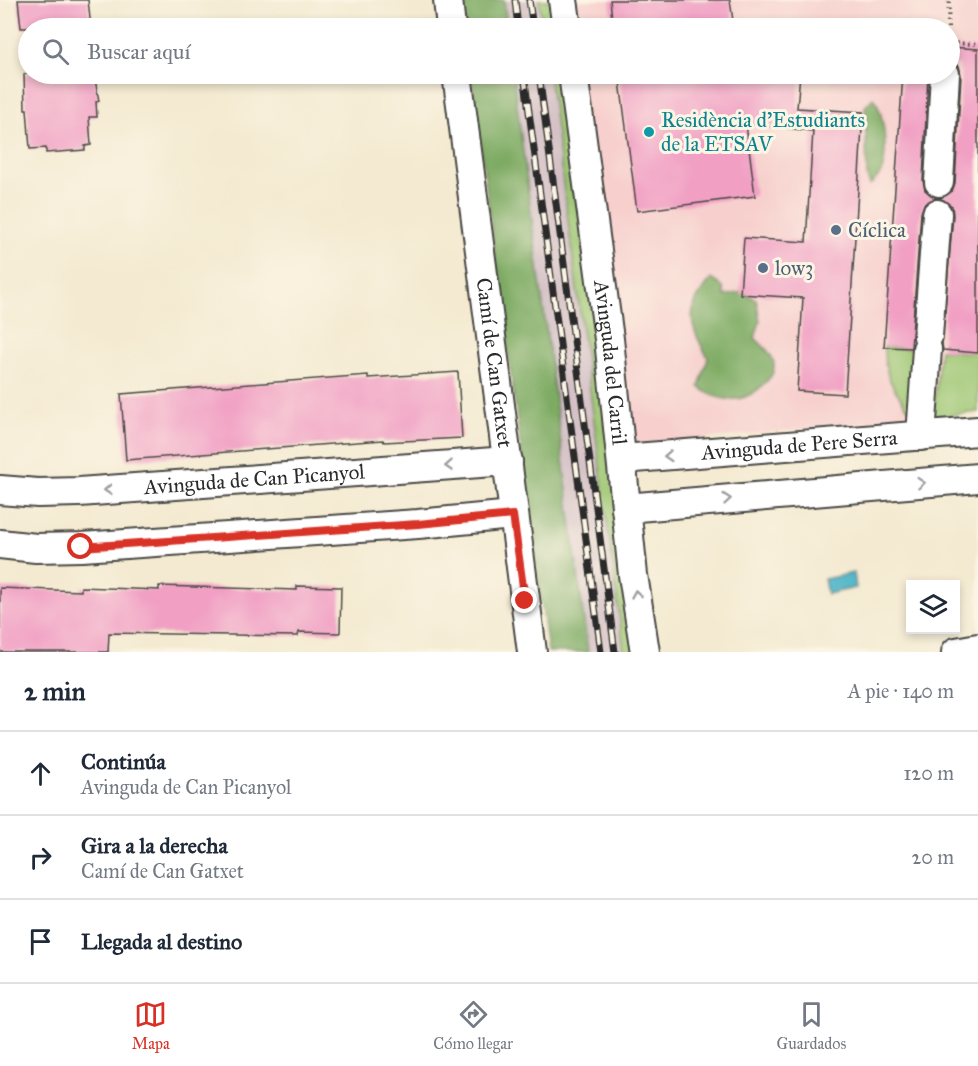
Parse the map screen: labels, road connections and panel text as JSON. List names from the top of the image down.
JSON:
{
  "streets": {
    "street": [
      "Camí de Can Gatxet",
      "Avinguda del Carril",
      "Avinguda de Pere Serra",
      "Avinguda de Can Picanyol"
    ]
  },
  "crossings": [
    ["Camí de Can Gatxet", "Avinguda de Can Picanyol"],
    ["Avinguda del Carril", "Avinguda de Pere Serra"]
  ],
  "places": ["Residència d'Estudiants de la ETSAV", "Cíclica", "low3"],
  "page": {
    "search": "Buscar aquí",
    "heading": ["2 min", "A pie · 140 m"],
    "list": [
      ["Continúa", "Avinguda de Can Picanyol", "120 m"],
      ["Gira a la derecha", "Camí de Can Gatxet", "20 m"],
      "Llegada al destino"
    ],
    "nav": ["Mapa", "Cómo llegar", "Guardados"]
  }
}
